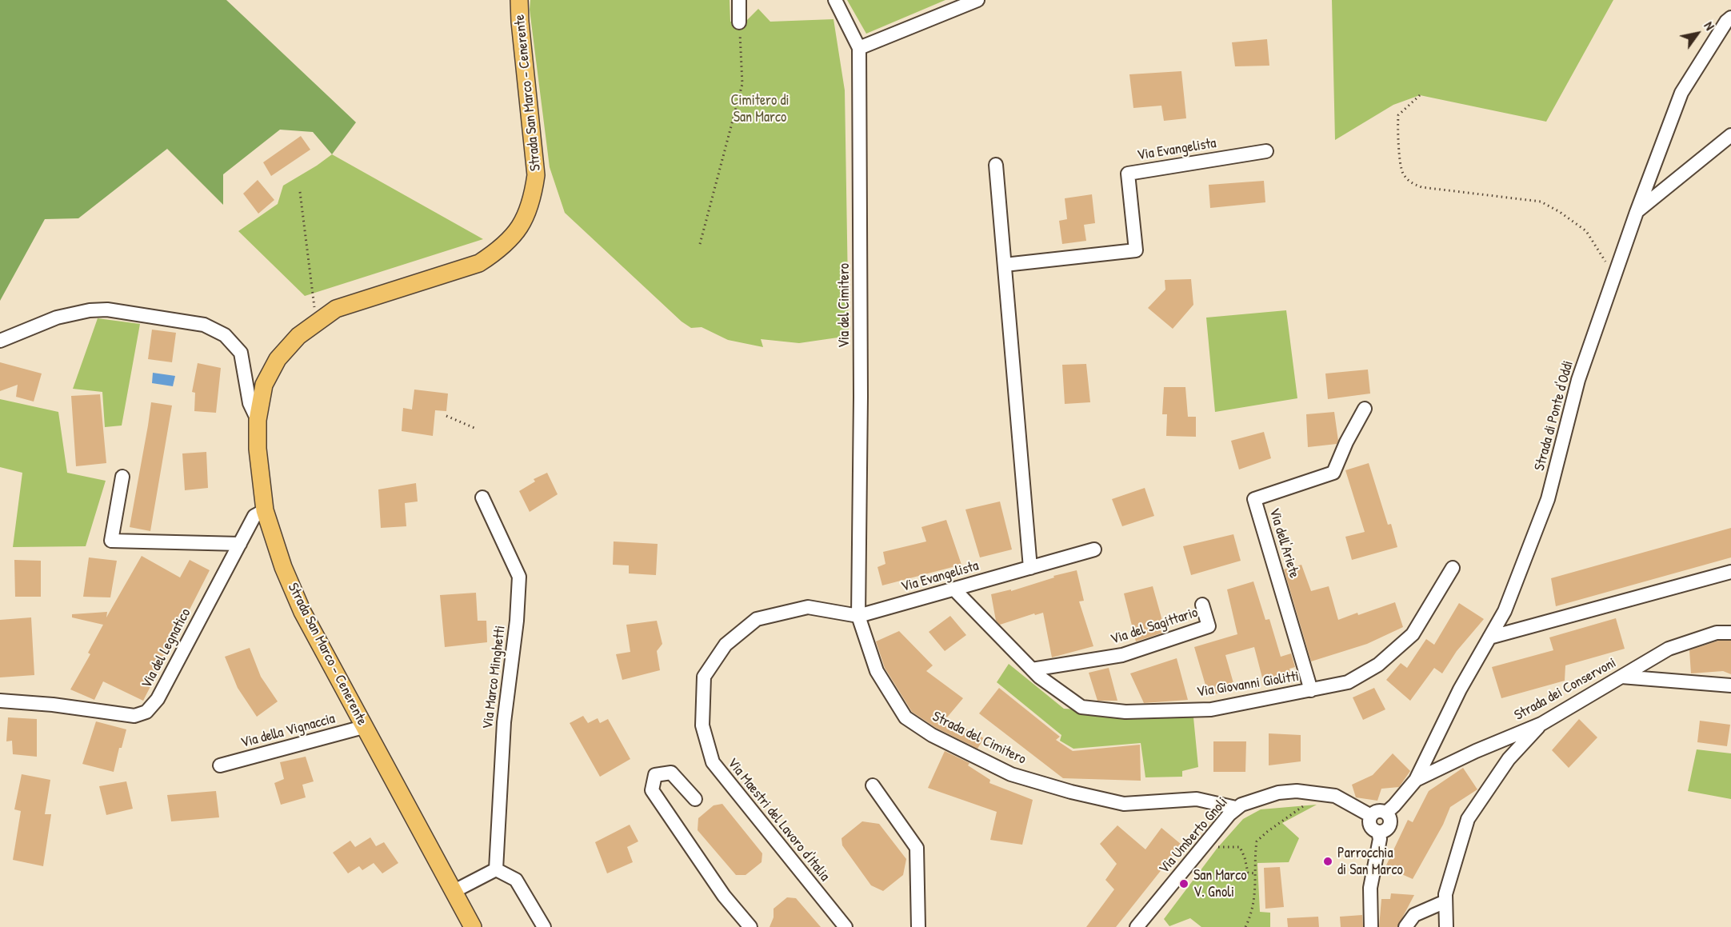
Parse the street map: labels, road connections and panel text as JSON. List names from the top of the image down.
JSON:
{
  "streets": {
    "main road": ["Strada San Marco - Cenerente"],
    "street": [
      "Via Evangelista",
      "Via del Cimitero",
      "Strada di Ponte d'Oddi",
      "Via dell'Ariete",
      "Via del Sagittario",
      "Via del Legnatico",
      "Via Marco Minghetti",
      "Via Giovanni Giolitti",
      "Strada dei Conservoni",
      "Via della Vignaccia",
      "Strada del Cimitero",
      "Via Maestri del Lavoro d'Italia",
      "Via Umberto Gnoli"
    ]
  },
  "crossings": [
    ["Strada San Marco - Cenerente", "Via del Legnatico"],
    ["Strada San Marco - Cenerente", "Via della Vignaccia"],
    ["Via Evangelista", "Via del Cimitero"],
    ["Via Evangelista", "Via Giovanni Giolitti"],
    ["Via Evangelista", "Strada del Cimitero"],
    ["Via Evangelista", "Via Maestri del Lavoro d'Italia"],
    ["Via del Cimitero", "Strada del Cimitero"],
    ["Via del Cimitero", "Via Maestri del Lavoro d'Italia"],
    ["Strada di Ponte d'Oddi", "Strada dei Conservoni"],
    ["Strada di Ponte d'Oddi", "Via Umberto Gnoli"],
    ["Via dell'Ariete", "Via Giovanni Giolitti"],
    ["Via del Sagittario", "Via Giovanni Giolitti"],
    ["Strada del Cimitero", "Via Maestri del Lavoro d'Italia"],
    ["Strada del Cimitero", "Via Umberto Gnoli"]
  ],
  "parks": ["Cimitero di San Marco"],
  "places": ["Parrocchia di San Marco", "San Marco V. Gnoli"],
  "north": "top right"
}
